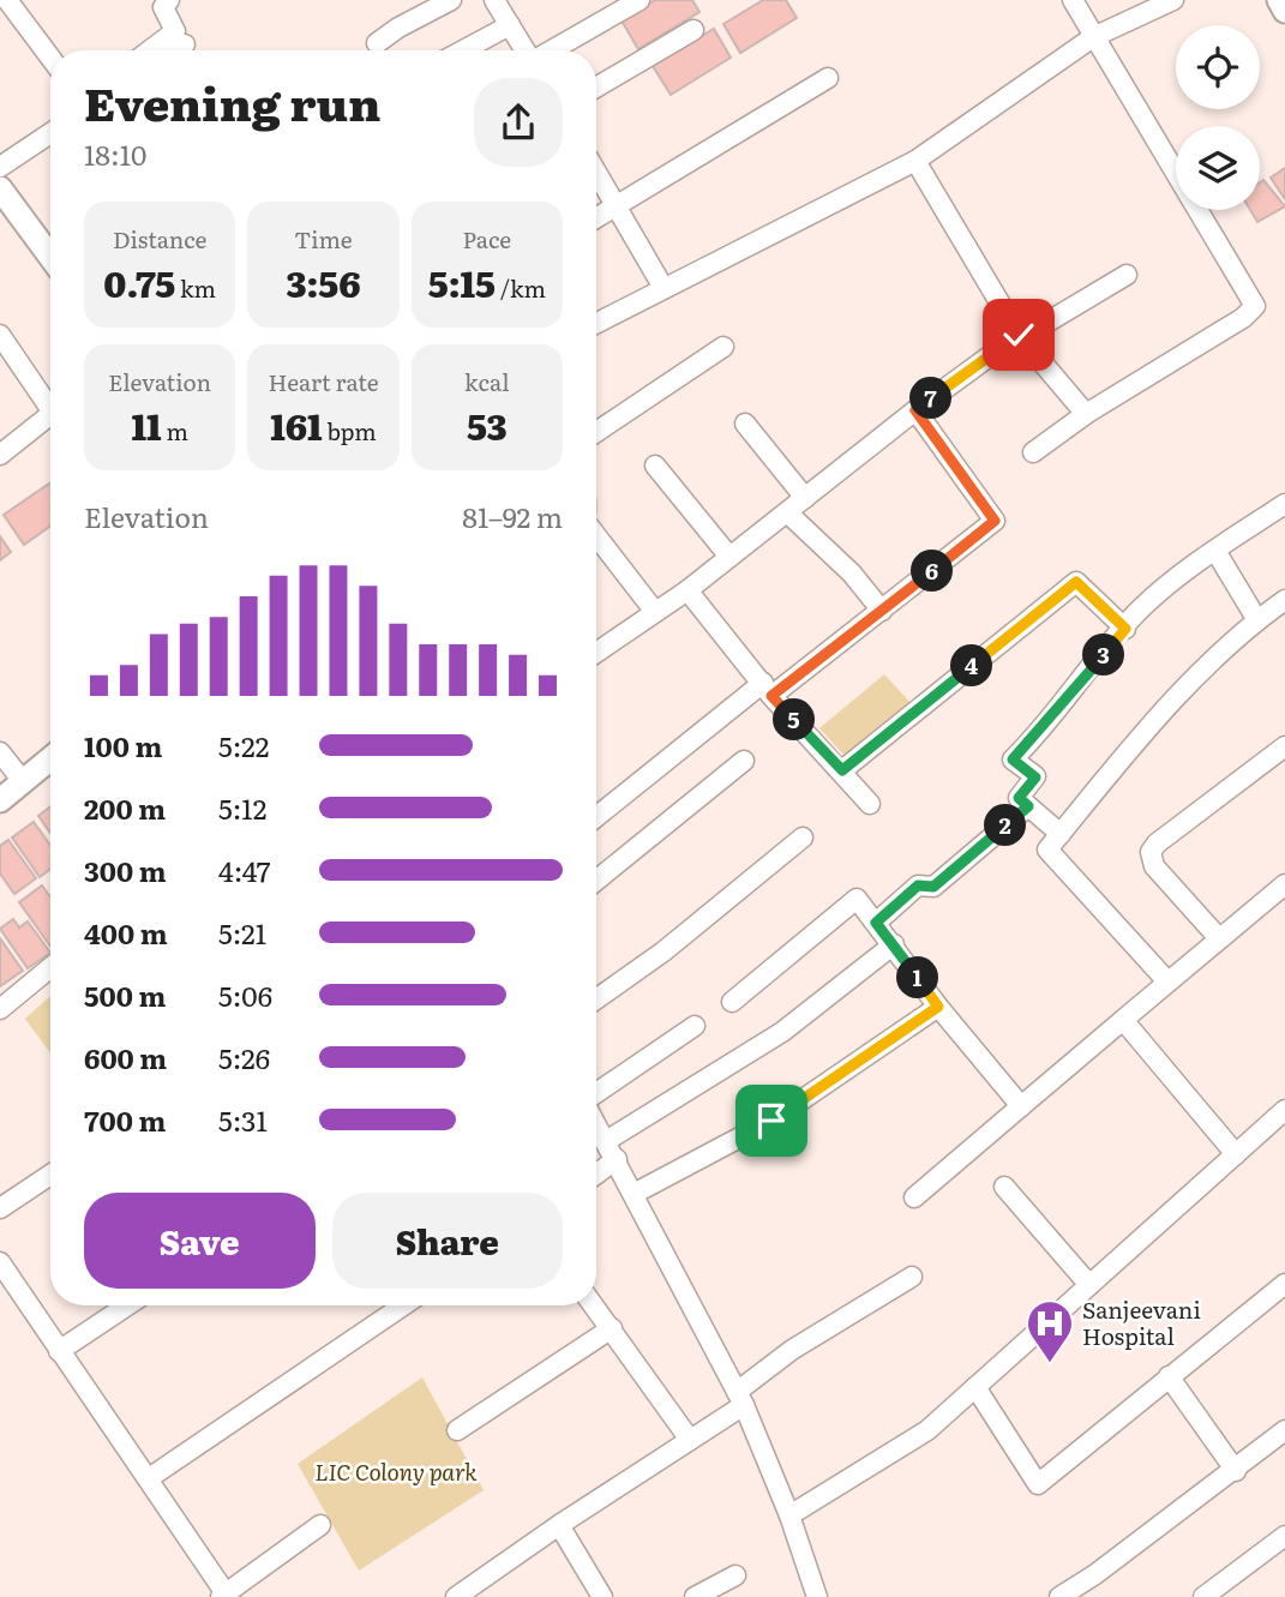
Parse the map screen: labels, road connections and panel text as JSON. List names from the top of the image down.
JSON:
{
  "parks": ["LIC Colony park"],
  "places": {
    "hospital": ["Sanjeevani Hospital"]
  },
  "page": {
    "heading": ["Evening run", "18:10"],
    "stats": [
      ["Distance", "0.75 km"],
      ["Time", "3:56"],
      ["Pace", "5:15 /km"],
      ["Elevation", "11 m"],
      ["Heart rate", "161 bpm"],
      ["kcal", "53"]
    ],
    "pins": [
      "7",
      "6",
      "3",
      "4",
      "5",
      "2",
      "1"
    ],
    "chart": ["Elevation", "81–92 m"],
    "list": [
      {
        "name": "100 m",
        "note": "5:22"
      },
      {
        "name": "200 m",
        "note": "5:12"
      },
      {
        "name": "300 m",
        "note": "4:47"
      },
      {
        "name": "400 m",
        "note": "5:21"
      },
      {
        "name": "500 m",
        "note": "5:06"
      },
      {
        "name": "600 m",
        "note": "5:26"
      },
      {
        "name": "700 m",
        "note": "5:31"
      }
    ],
    "buttons": ["Save", "Share"]
  }
}
